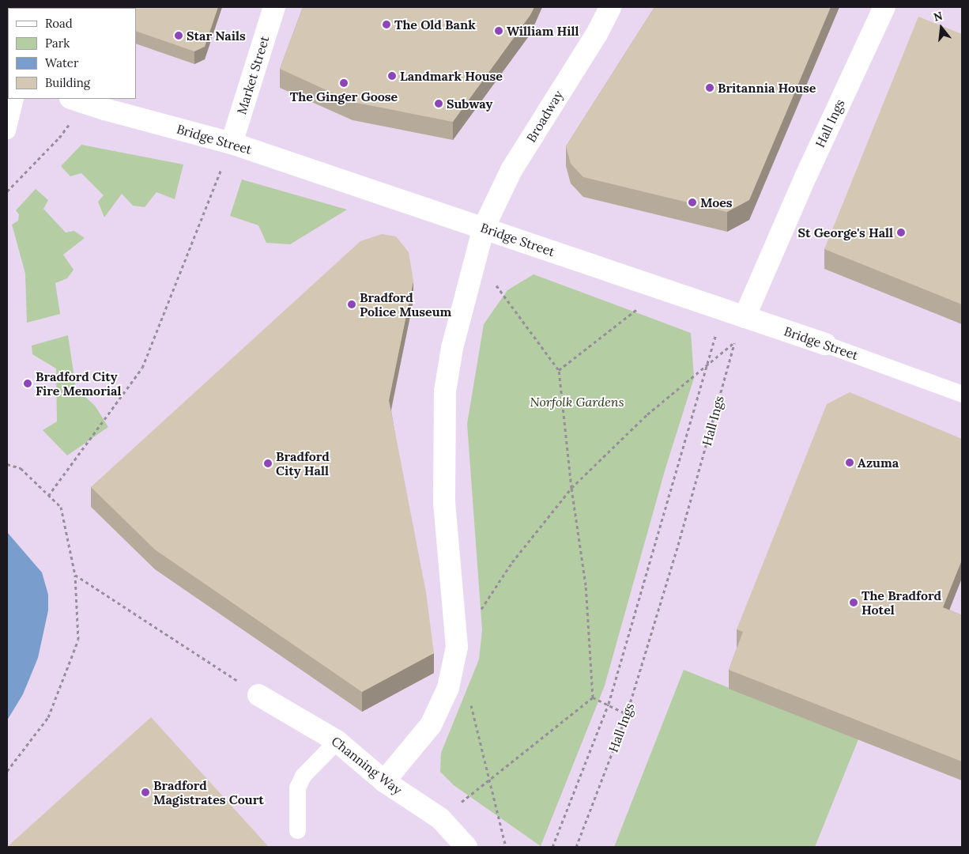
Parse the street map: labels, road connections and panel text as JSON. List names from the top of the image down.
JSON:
{
  "streets": {
    "street": [
      "Market Street",
      "Broadway",
      "Hall Ings",
      "Bridge Street",
      "Channing Way"
    ]
  },
  "crossings": [
    ["Market Street", "Bridge Street"],
    ["Broadway", "Bridge Street"],
    ["Hall Ings", "Bridge Street"]
  ],
  "parks": ["Norfolk Gardens"],
  "places": [
    "The Old Bank",
    "William Hill",
    "Star Nails",
    "Landmark House",
    "The Ginger Goose",
    "Britannia House",
    "Subway",
    "Moes",
    "St George's Hall",
    "Bradford Police Museum",
    "Bradford City Fire Memorial",
    "Azuma",
    "Bradford City Hall",
    "The Bradford Hotel",
    "Bradford Magistrates Court"
  ],
  "legend": [
    "Road",
    "Park",
    "Water",
    "Building"
  ],
  "north": "top"
}
